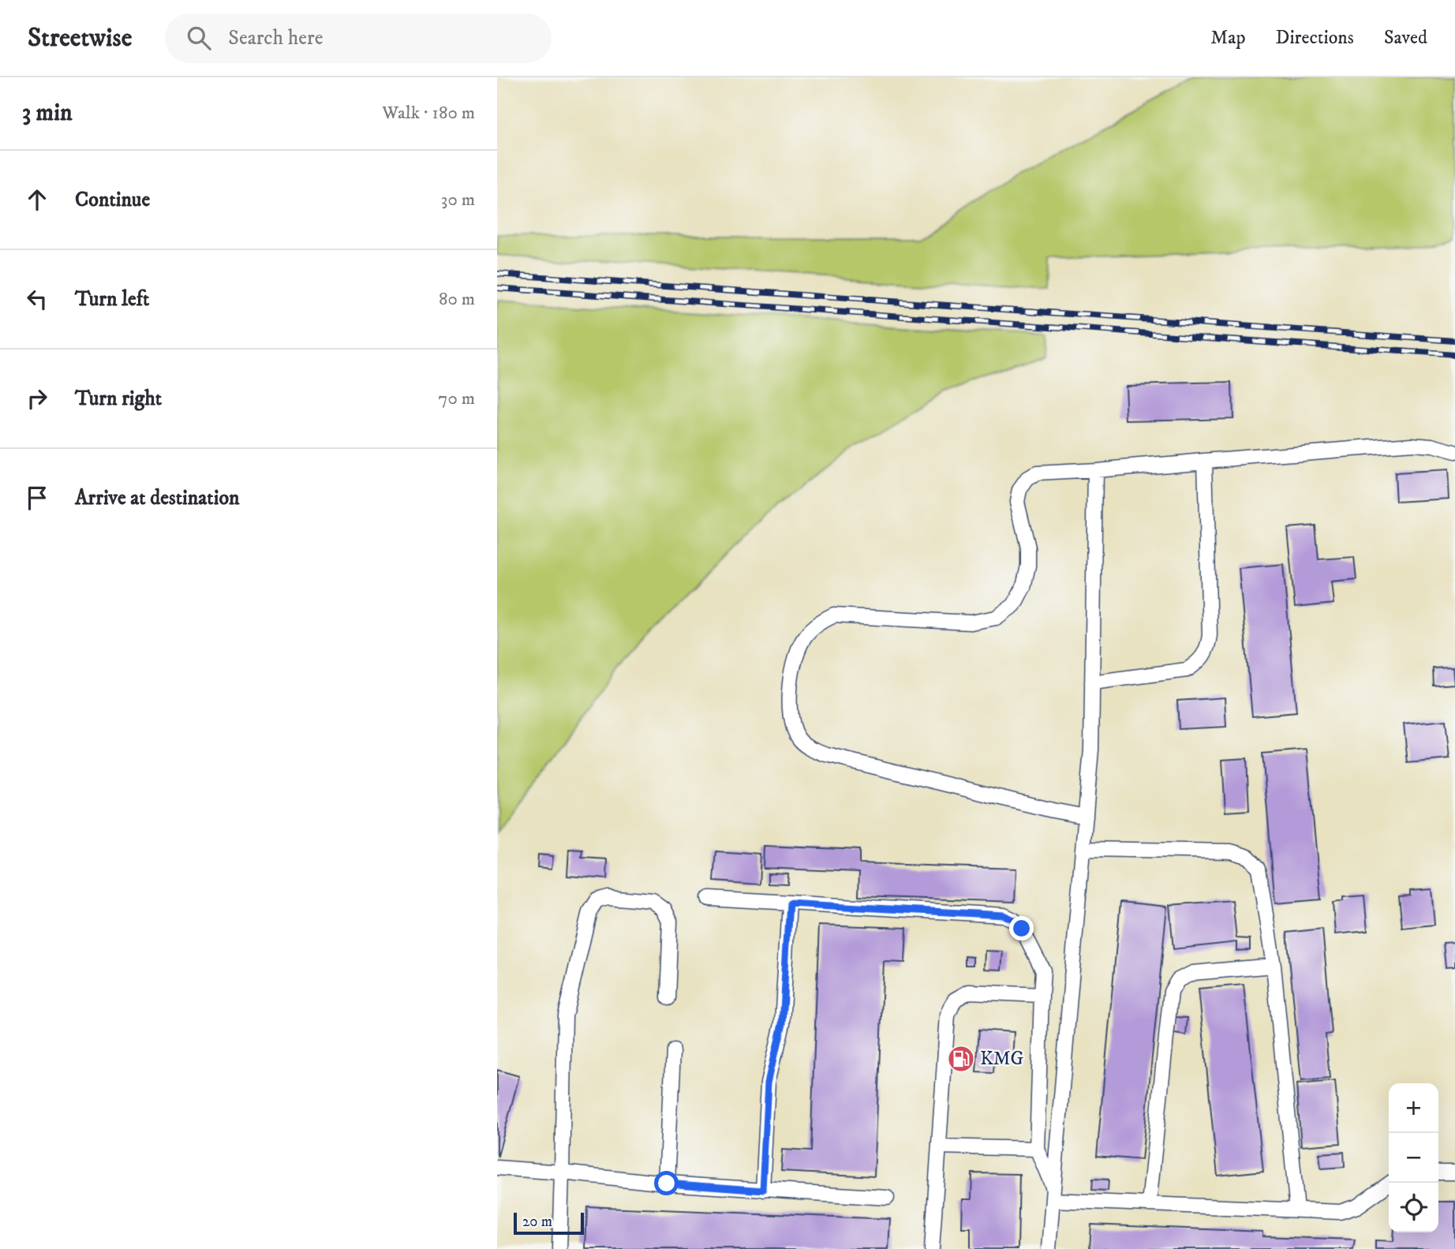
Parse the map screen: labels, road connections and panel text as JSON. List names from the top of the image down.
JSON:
{
  "places": {
    "fuel station": ["KMG"]
  },
  "scale_bar": "20 m",
  "page": {
    "header": "Streetwise",
    "search": "Search here",
    "nav": ["Map", "Directions", "Saved"],
    "heading": ["3 min", "Walk · 180 m"],
    "list": [
      ["Continue", "30 m"],
      ["Turn left", "80 m"],
      ["Turn right", "70 m"],
      "Arrive at destination"
    ],
    "map_buttons": ["+", "−"],
    "scale": "20 m"
  }
}
